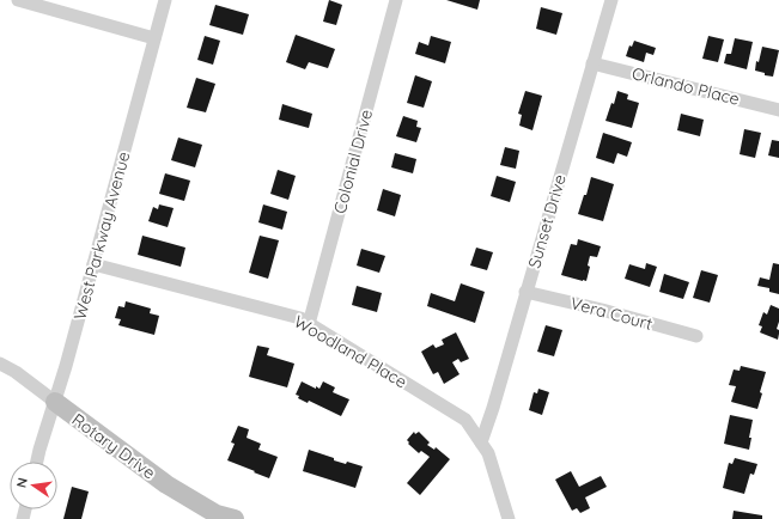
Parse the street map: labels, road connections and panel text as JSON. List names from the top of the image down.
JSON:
{
  "streets": {
    "street": [
      "Orlando Place",
      "Colonial Drive",
      "Sunset Drive",
      "West Parkway Avenue",
      "Vera Court",
      "Woodland Place",
      "Rotary Drive"
    ]
  },
  "crossings": [
    ["Orlando Place", "Sunset Drive"],
    ["Colonial Drive", "Woodland Place"],
    ["Sunset Drive", "Vera Court"],
    ["Sunset Drive", "Woodland Place"],
    ["West Parkway Avenue", "Woodland Place"],
    ["West Parkway Avenue", "Rotary Drive"]
  ],
  "north": "left"
}
